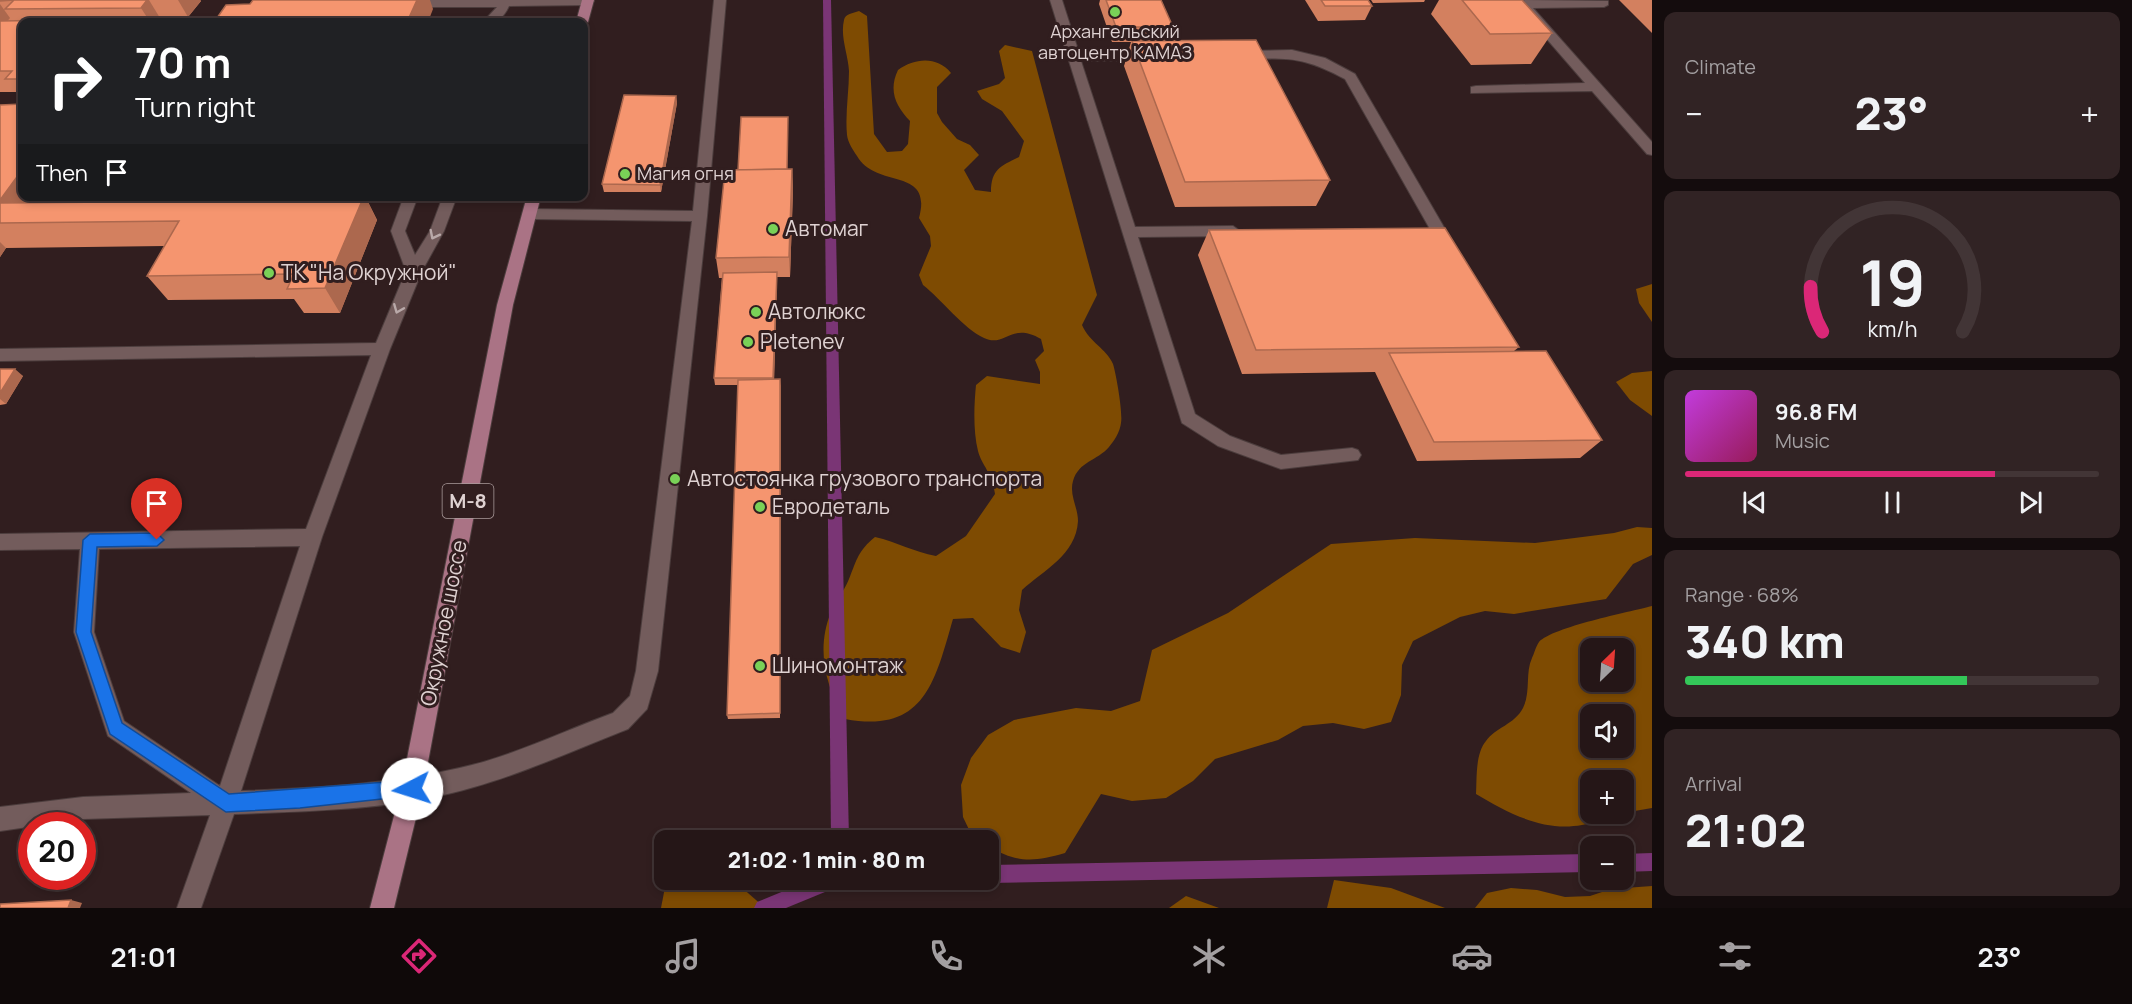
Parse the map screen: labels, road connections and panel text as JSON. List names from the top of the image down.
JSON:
{
  "streets": {
    "main road": ["М-8", "Окружное шоссе"]
  },
  "places": [
    "Архангельский автоцентр КАМАЗ",
    "Магия огня",
    "Автомаг",
    "ТК \"На Окружной\"",
    "Автолюкс",
    "Pletenev",
    "Автостоянка грузового транспорта",
    "Евродеталь",
    "Шиномонтаж"
  ],
  "north": "top right",
  "page": {
    "tile": [
      "Climate",
      ["Range · 68%", "340 km"],
      ["Arrival", "21:02"]
    ],
    "turn": ["70 m", "Turn right"],
    "heat": ["−", "23°", "+"],
    "then": "Then",
    "song": ["96.8 FM", "Music"],
    "map_buttons": ["+", "−"],
    "limit": "20",
    "trip": "21:02 · 1 min · 80 m",
    "tabs": ["21:01", "23°"],
    "gauge": ["19", "km/h"]
  }
}
